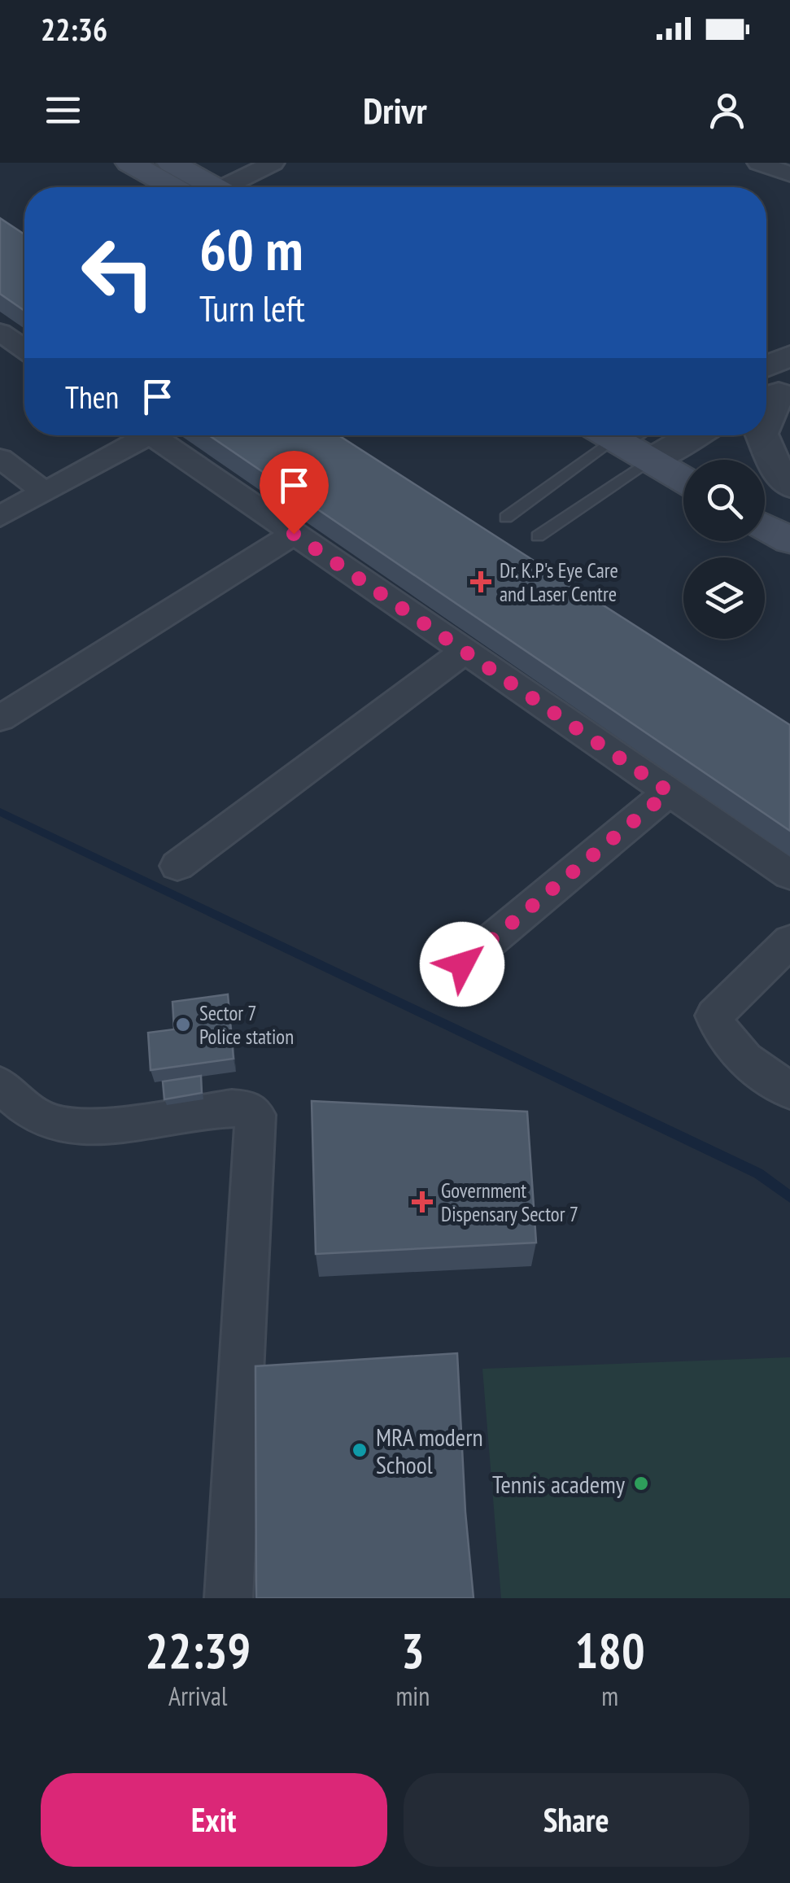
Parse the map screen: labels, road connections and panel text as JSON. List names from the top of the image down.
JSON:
{
  "places": {
    "health": ["Dr. K.P's Eye Care and Laser Centre", "Government Dispensary Sector 7"],
    "other": ["Sector 7 Police station", "MRA modern School", "Tennis academy"]
  },
  "page": {
    "status": "22:36",
    "header": "Drivr",
    "turn": ["60 m", "Turn left"],
    "then": "Then",
    "eta": [
      "22:39",
      "Arrival",
      "3",
      "min",
      "180",
      "m"
    ],
    "buttons": ["Exit", "Share"]
  }
}
